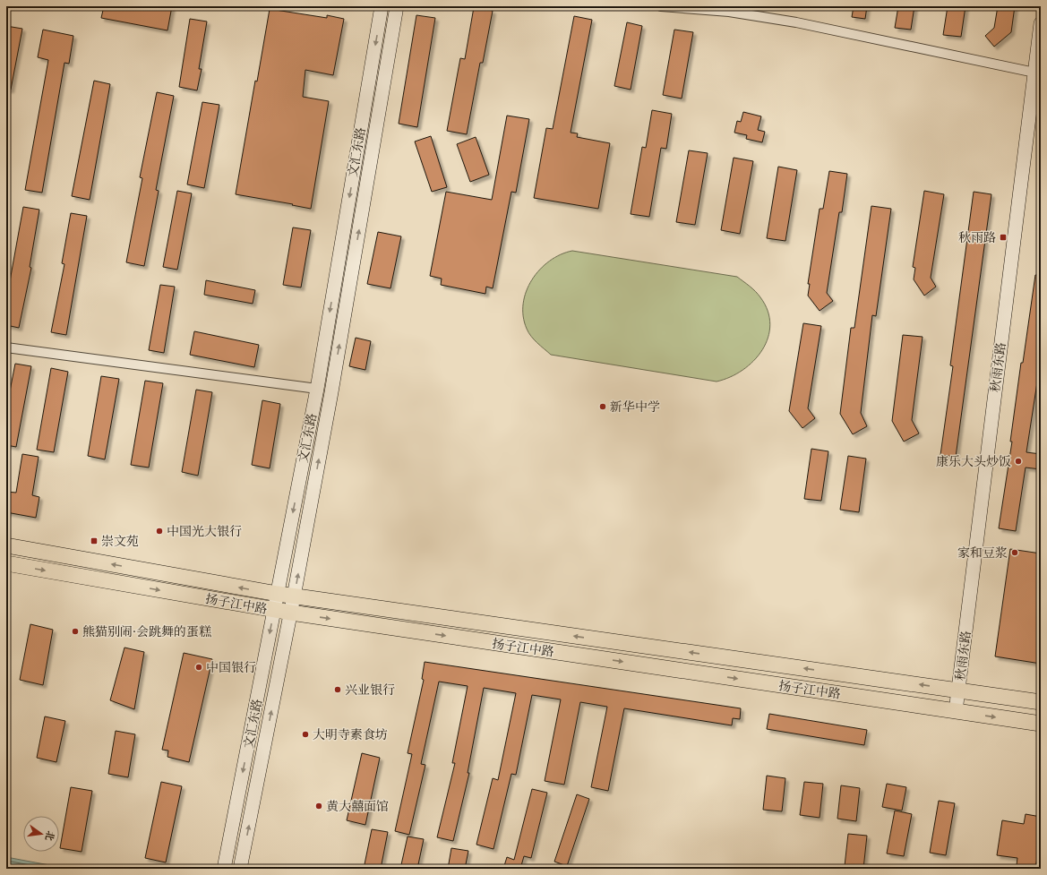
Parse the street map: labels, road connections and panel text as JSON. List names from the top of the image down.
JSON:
{
  "streets": {
    "main road": ["文汇东路", "秋雨东路", "扬子江中路"]
  },
  "crossings": [
    ["文汇东路", "扬子江中路"],
    ["秋雨东路", "扬子江中路"]
  ],
  "places": {
    "transit": ["秋雨路", "崇文苑"],
    "other": [
      "新华中学",
      "康乐大头炒饭",
      "中国光大银行",
      "家和豆浆",
      "熊猫别闹·会跳舞的蛋糕",
      "中国银行",
      "兴业银行",
      "大明寺素食坊",
      "黄大囍面馆"
    ]
  },
  "north": "right"
}
